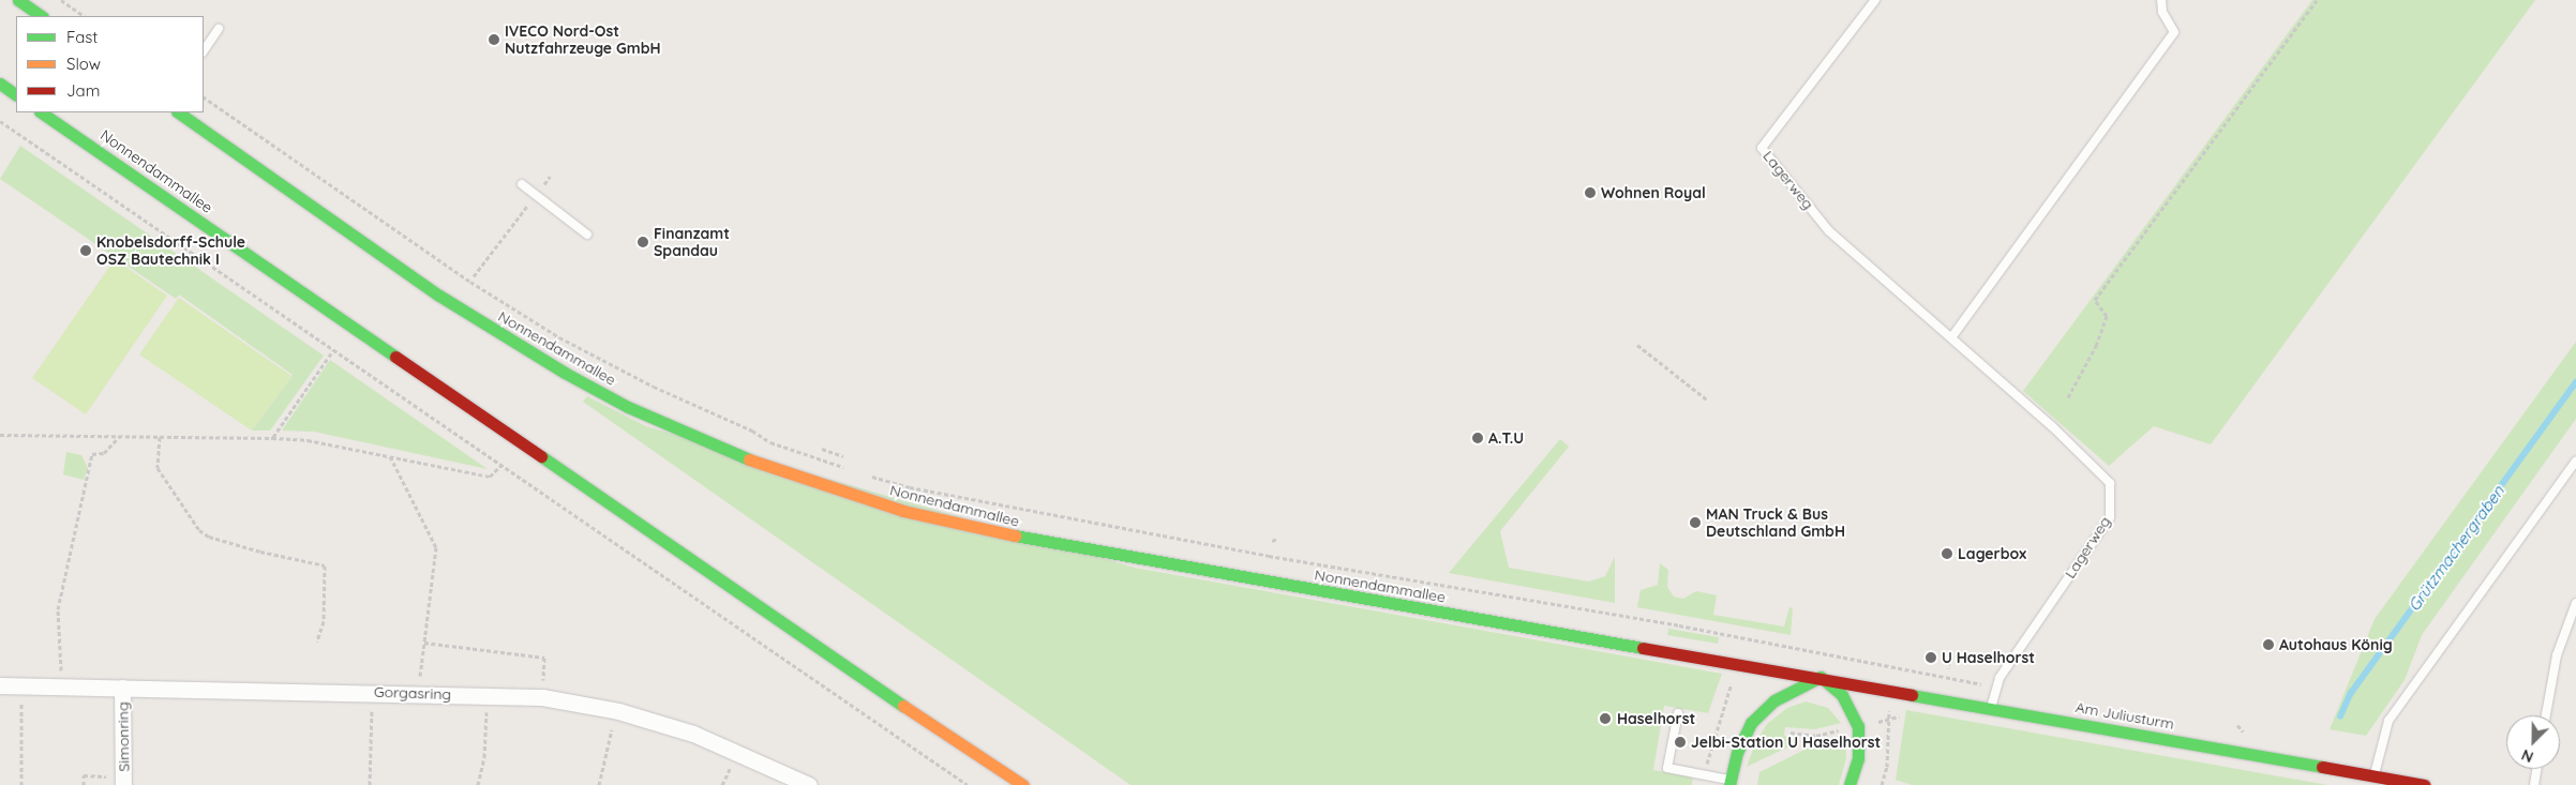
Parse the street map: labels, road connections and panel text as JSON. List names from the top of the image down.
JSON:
{
  "streets": {
    "main road": ["Nonnendammallee", "Am Juliusturm"],
    "street": ["Gorgasring", "Simonring"],
    "lane": ["Lagerweg"]
  },
  "crossings": [
    ["Nonnendammallee", "Am Juliusturm"],
    ["Lagerweg", "Am Juliusturm"],
    ["Gorgasring", "Simonring"]
  ],
  "water": ["Grützmachergraben"],
  "places": [
    "IVECO Nord-Ost Nutzfahrzeuge GmbH",
    "Wohnen Royal",
    "Finanzamt Spandau",
    "Knobelsdorff-Schule OSZ Bautechnik I",
    "A.T.U",
    "MAN Truck & Bus Deutschland GmbH",
    "Lagerbox",
    "Autohaus König",
    "U Haselhorst",
    "Haselhorst",
    "Jelbi-Station U Haselhorst"
  ],
  "legend": ["Fast", "Slow", "Jam"],
  "north": "bottom left"
}
